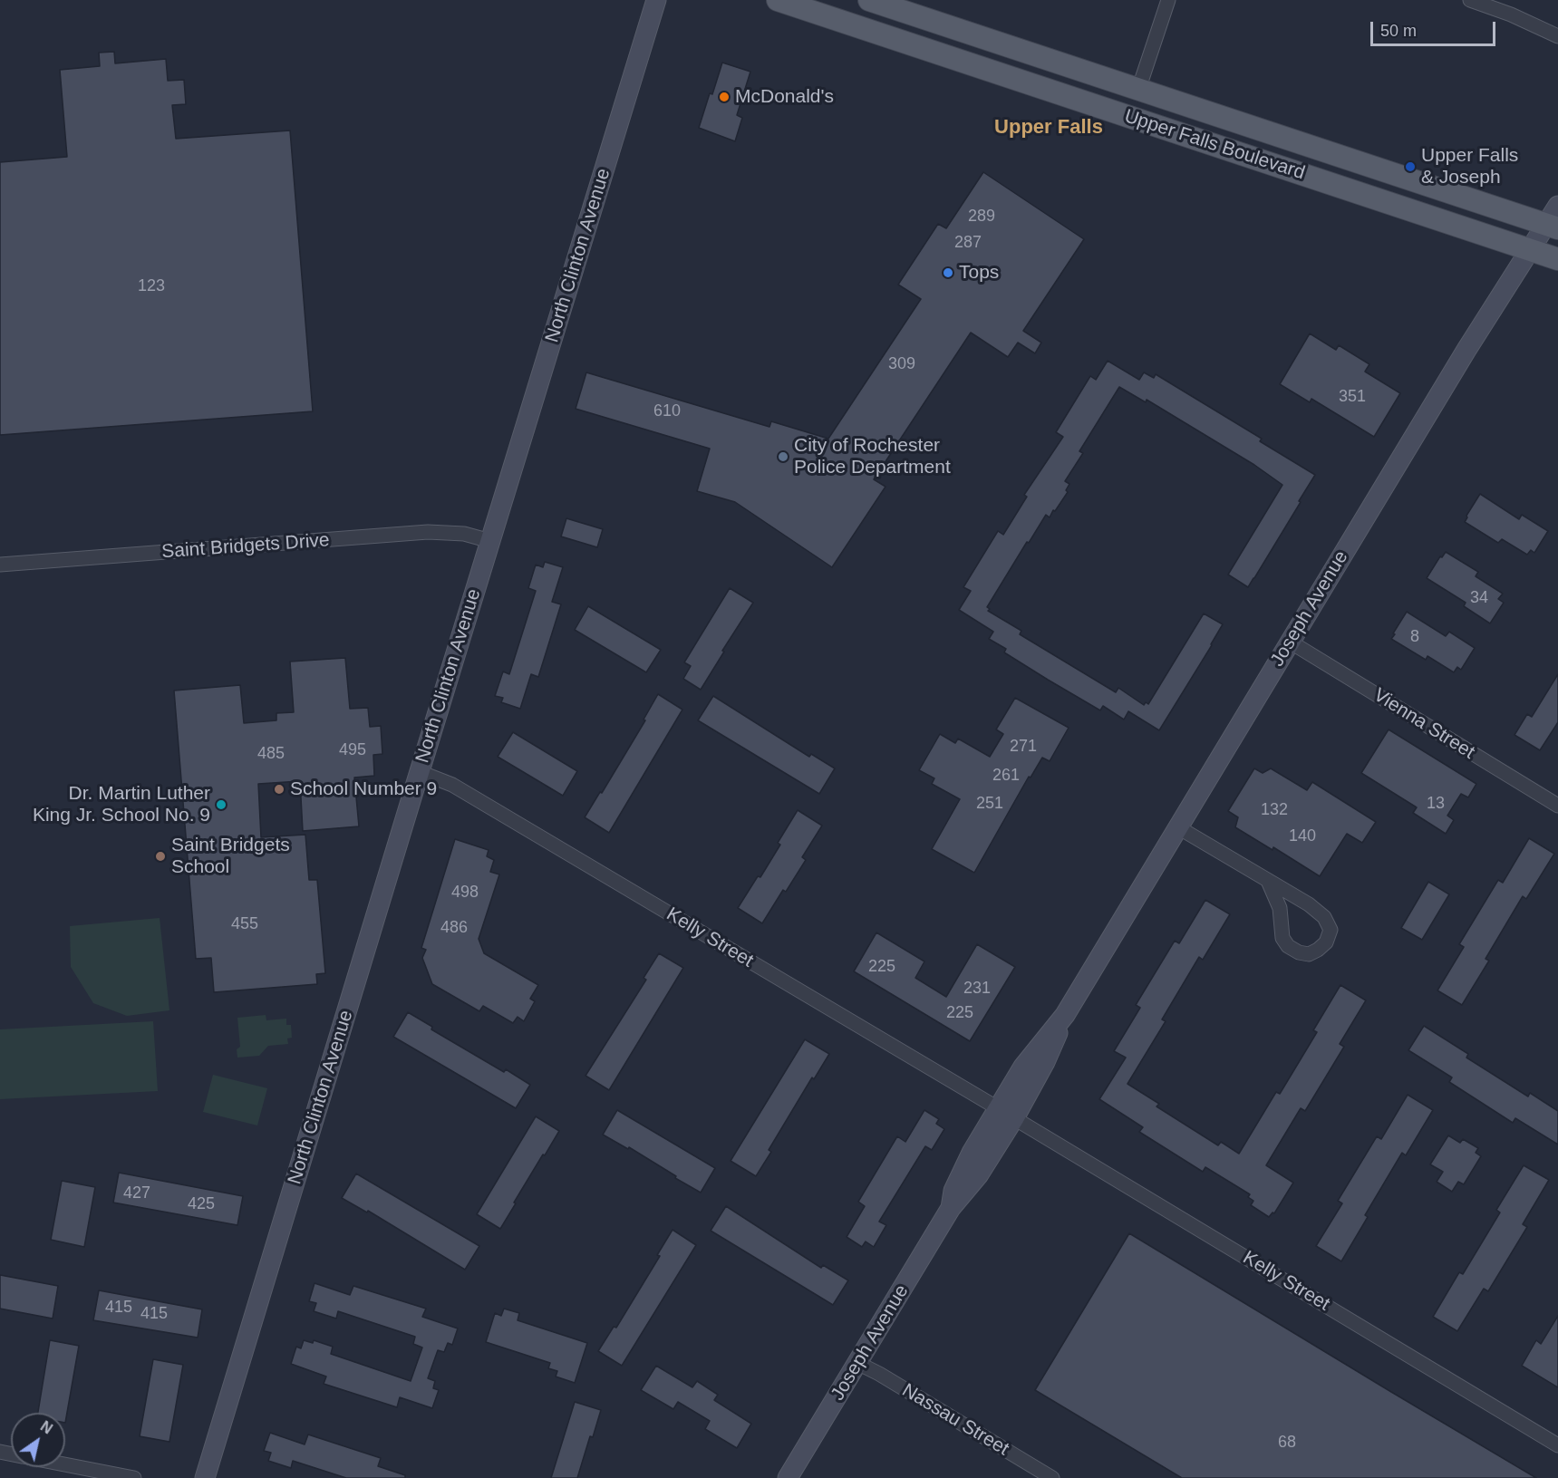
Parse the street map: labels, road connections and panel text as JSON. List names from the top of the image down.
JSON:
{
  "streets": {
    "main road": ["Upper Falls Boulevard", "North Clinton Avenue", "Joseph Avenue"],
    "street": [
      "Saint Bridgets Drive",
      "Vienna Street",
      "Kelly Street",
      "Nassau Street"
    ]
  },
  "crossings": [
    ["Upper Falls Boulevard", "Joseph Avenue"],
    ["North Clinton Avenue", "Saint Bridgets Drive"],
    ["North Clinton Avenue", "Kelly Street"],
    ["Joseph Avenue", "Vienna Street"],
    ["Joseph Avenue", "Kelly Street"],
    ["Joseph Avenue", "Nassau Street"]
  ],
  "districts": ["Upper Falls"],
  "places": [
    "McDonald's",
    "Upper Falls & Joseph",
    "Tops",
    "City of Rochester Police Department",
    "School Number 9",
    "Dr. Martin Luther King Jr. School No. 9",
    "Saint Bridgets School"
  ],
  "house_numbers": [
    "289",
    "287",
    "123",
    "309",
    "351",
    "610",
    "34",
    "8",
    "271",
    "495",
    "485",
    "261",
    "251",
    "13",
    "132",
    "140",
    "498",
    "455",
    "486",
    "225",
    "231",
    "225",
    "427",
    "425",
    "415",
    "415",
    "68"
  ],
  "scale_bar": "50 m",
  "north": "top right"
}
